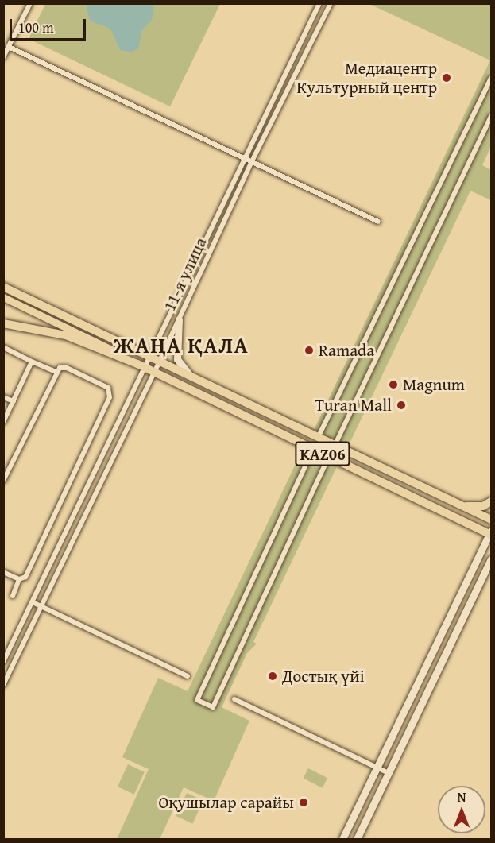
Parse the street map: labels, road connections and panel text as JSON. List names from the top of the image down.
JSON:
{
  "streets": {
    "highway": ["KАZ06"],
    "street": ["11-я улица"]
  },
  "crossings": [
    ["11-я улица", "KАZ06"]
  ],
  "districts": ["ЖАҢА ҚАЛА"],
  "places": [
    "Медиацентр Культурный центр",
    "Ramada",
    "Magnum",
    "Turan Mall",
    "Достық үйі",
    "Оқушылар сарайы"
  ],
  "scale_bar": "100 m",
  "north": "top"
}
